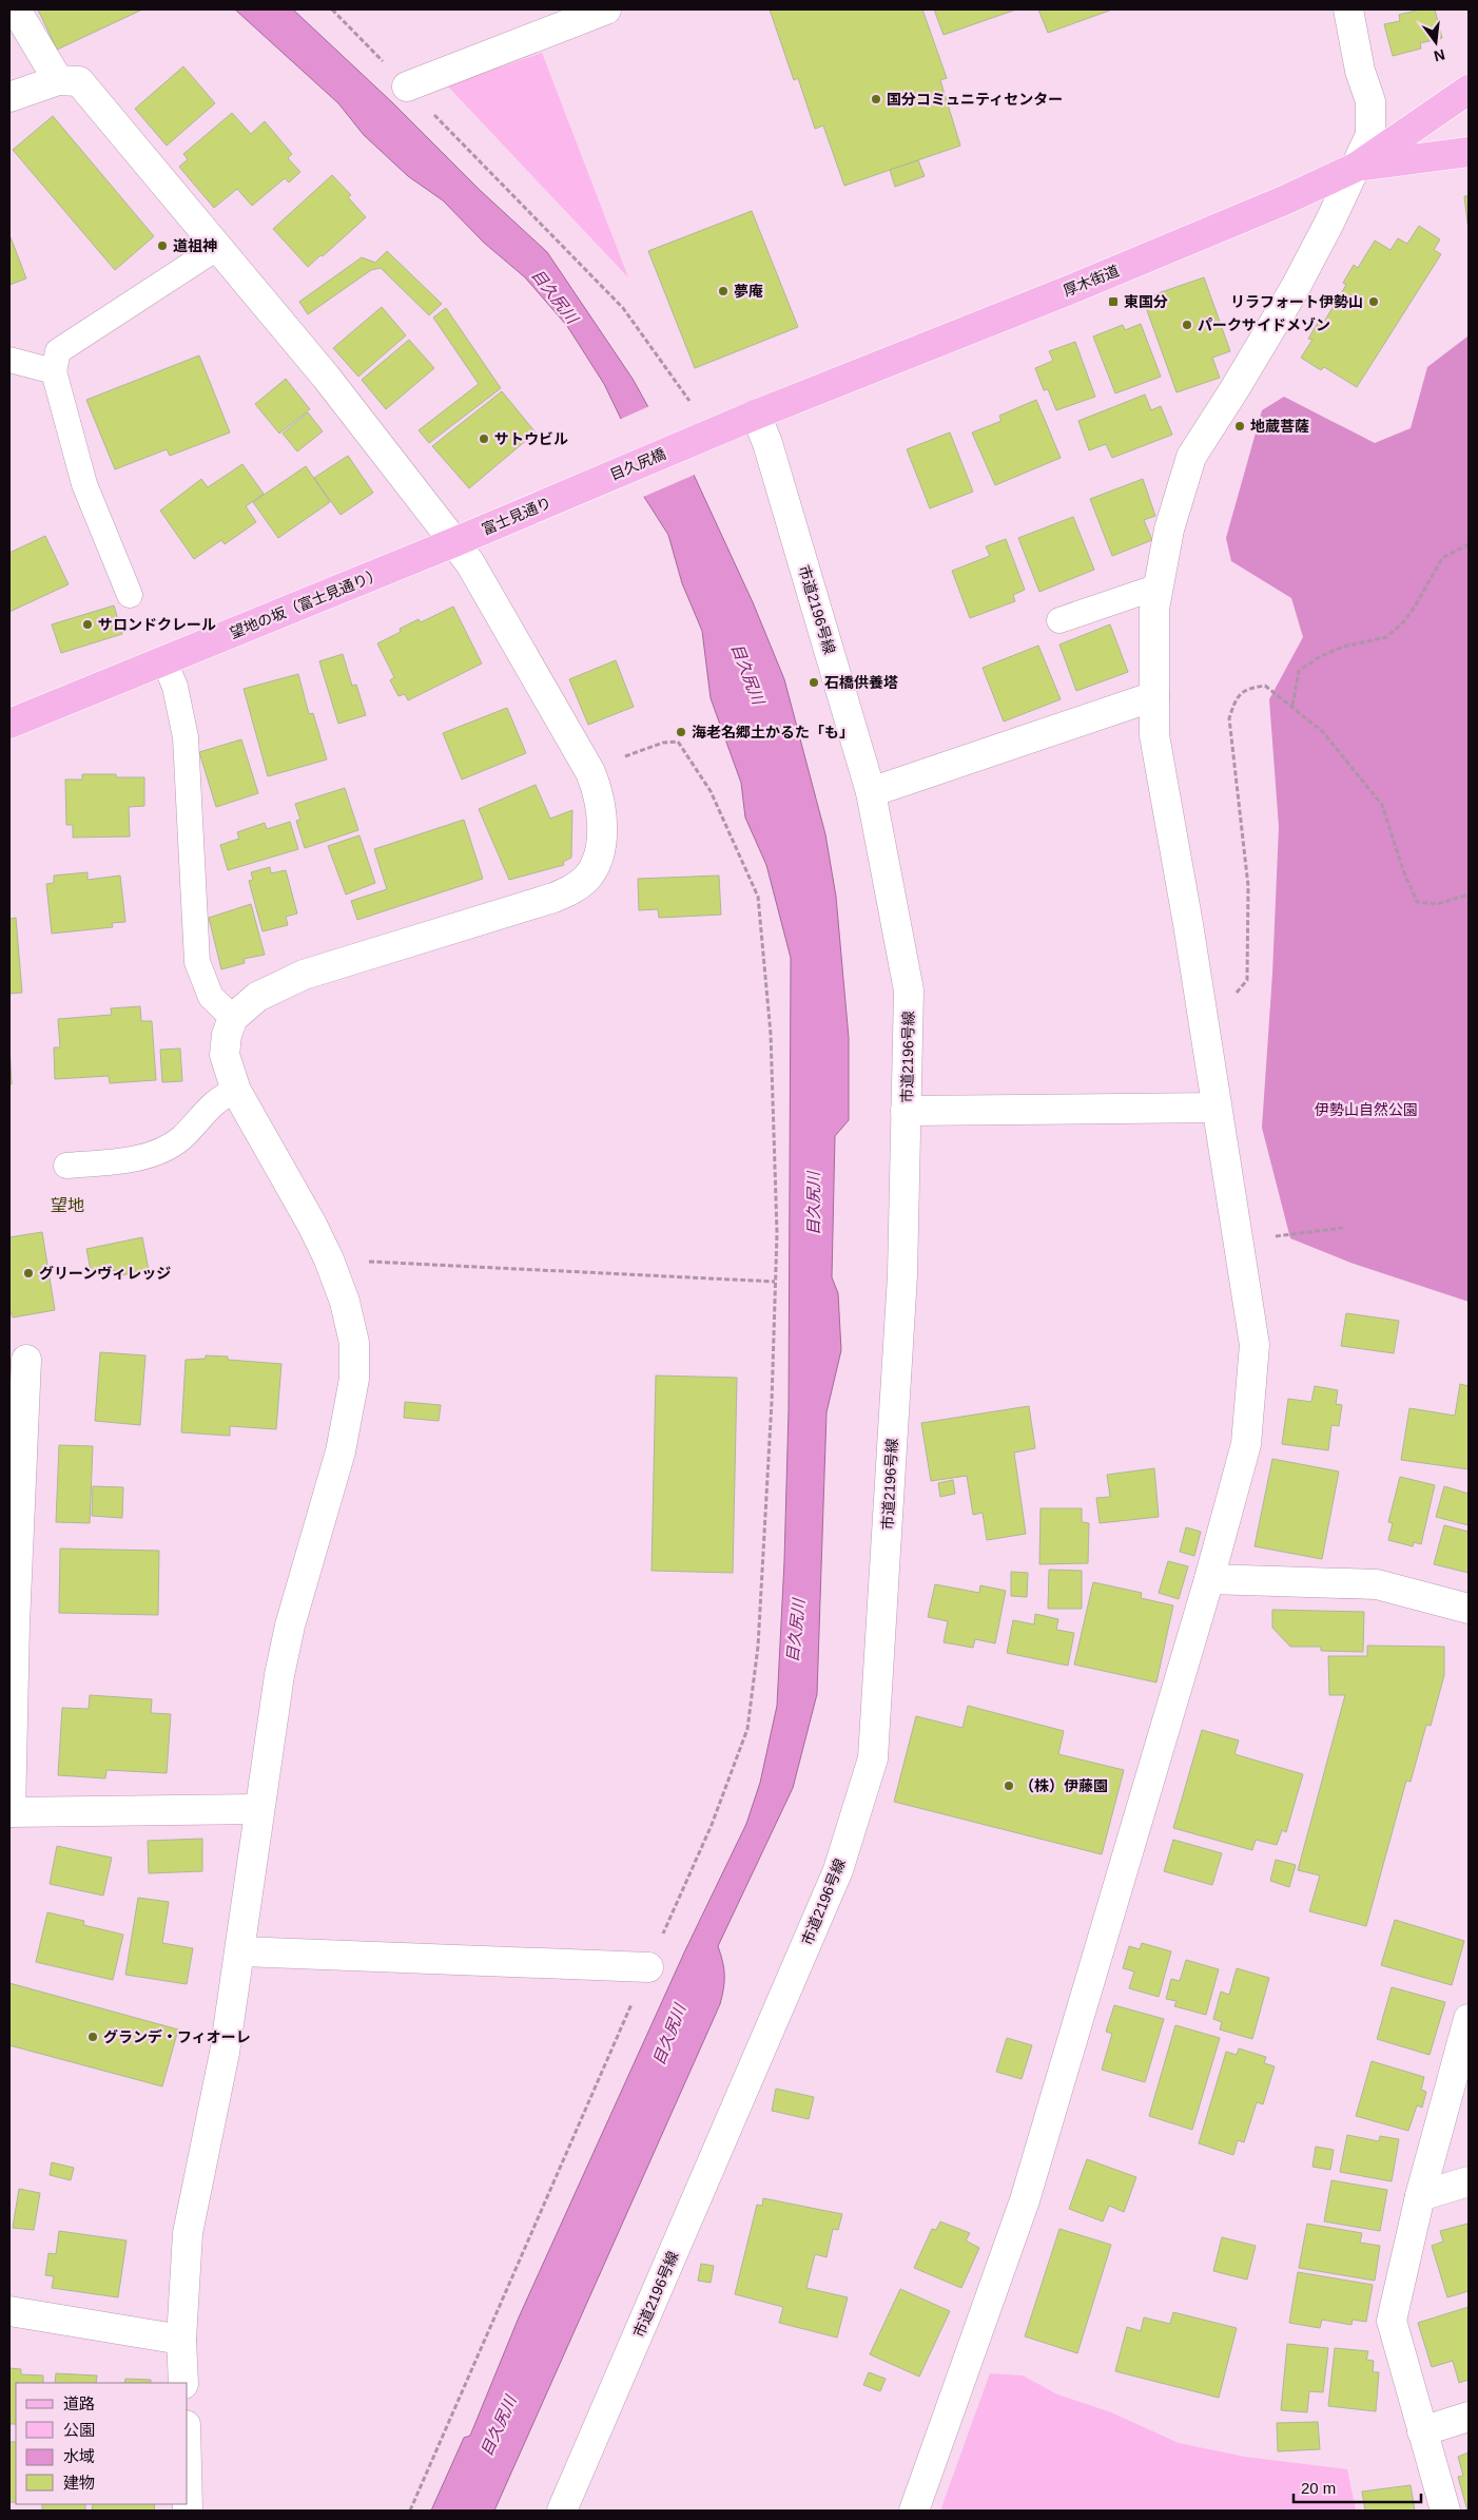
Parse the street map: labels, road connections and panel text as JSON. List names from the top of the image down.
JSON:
{
  "streets": {
    "main road": [
      "厚木街道",
      "目久尻橋",
      "富士見通り",
      "望地の坂（富士見通り）"
    ],
    "street": ["市道2196号線"]
  },
  "crossings": [
    ["厚木街道", "目久尻橋"],
    ["厚木街道", "市道2196号線"],
    ["目久尻橋", "富士見通り"],
    ["富士見通り", "望地の坂（富士見通り）"]
  ],
  "districts": ["望地"],
  "water": ["目久尻川"],
  "parks": ["伊勢山自然公園"],
  "places": {
    "other": [
      "国分コミュニティセンター",
      "道祖神",
      "夢庵",
      "リラフォート伊勢山",
      "パークサイドメゾン",
      "地蔵菩薩",
      "サトウビル",
      "サロンドクレール",
      "石橋供養塔",
      "海老名郷土かるた「も」",
      "グリーンヴィレッジ",
      "（株）伊藤園",
      "グランデ・フィオーレ"
    ],
    "transit": ["東国分"]
  },
  "legend": [
    "道路",
    "公園",
    "水域",
    "建物"
  ],
  "scale_bar": "20 m",
  "north": "bottom"
}
